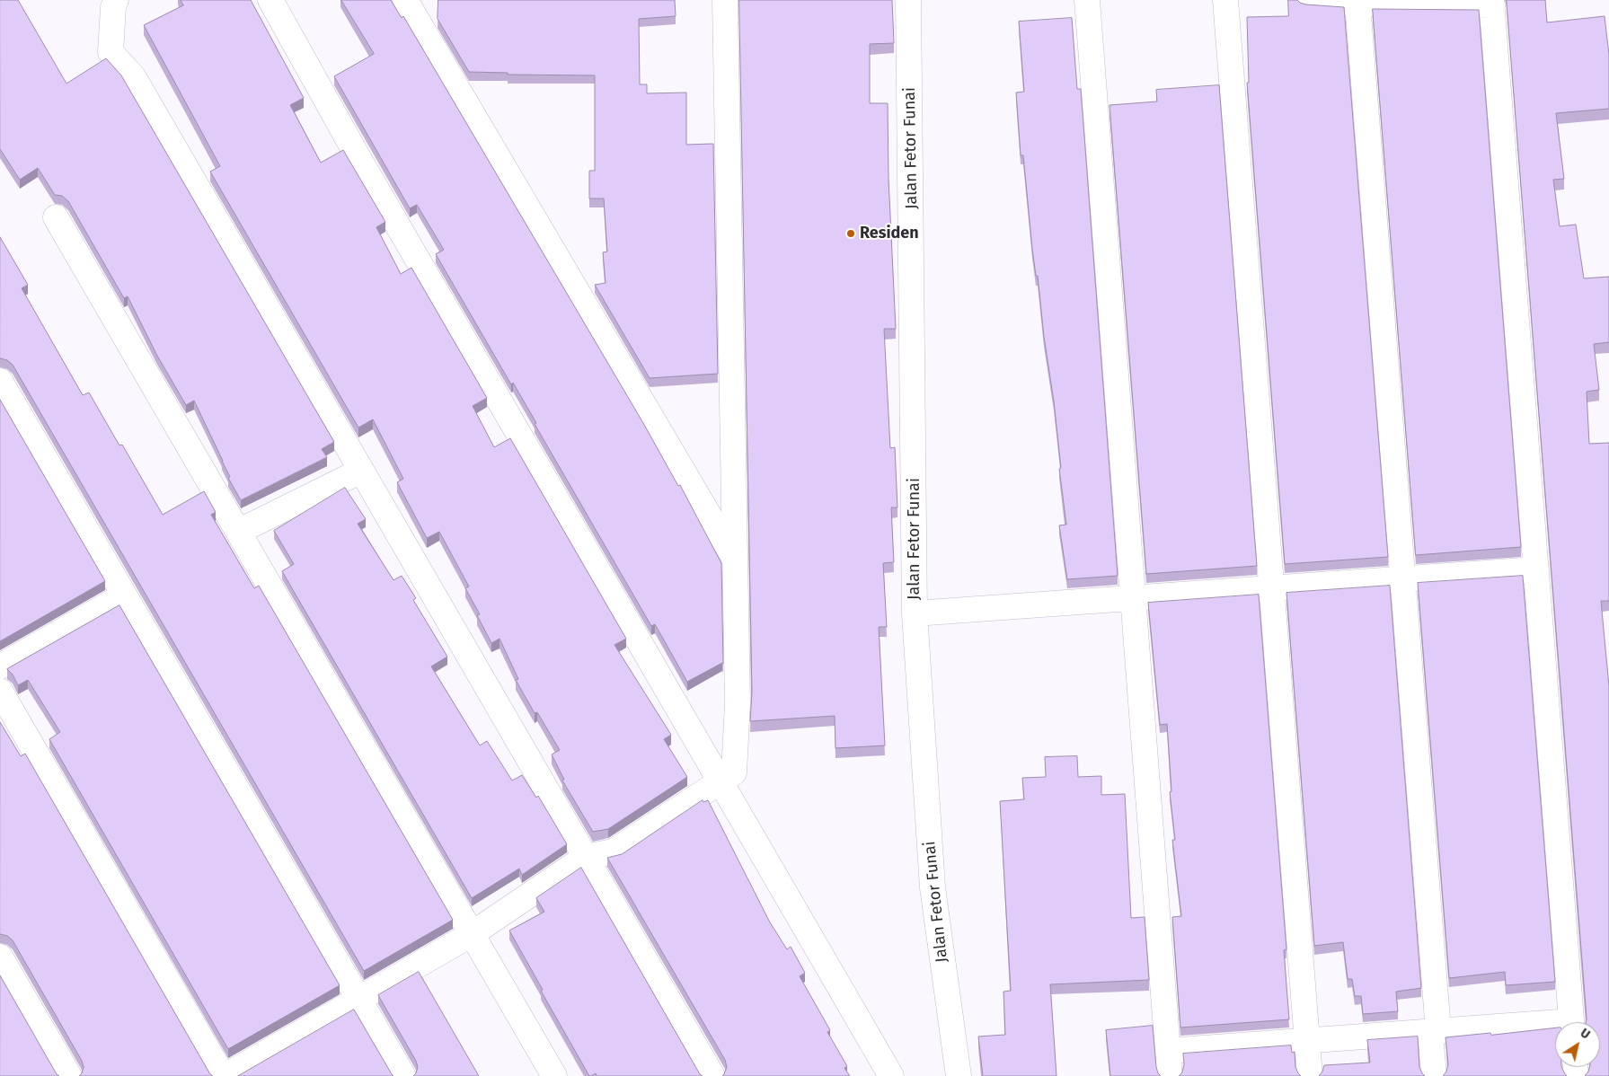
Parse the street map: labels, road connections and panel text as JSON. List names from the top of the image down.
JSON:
{
  "streets": {
    "street": ["Jalan Fetor Funai"]
  },
  "places": ["Residen"],
  "north": "top right"
}
